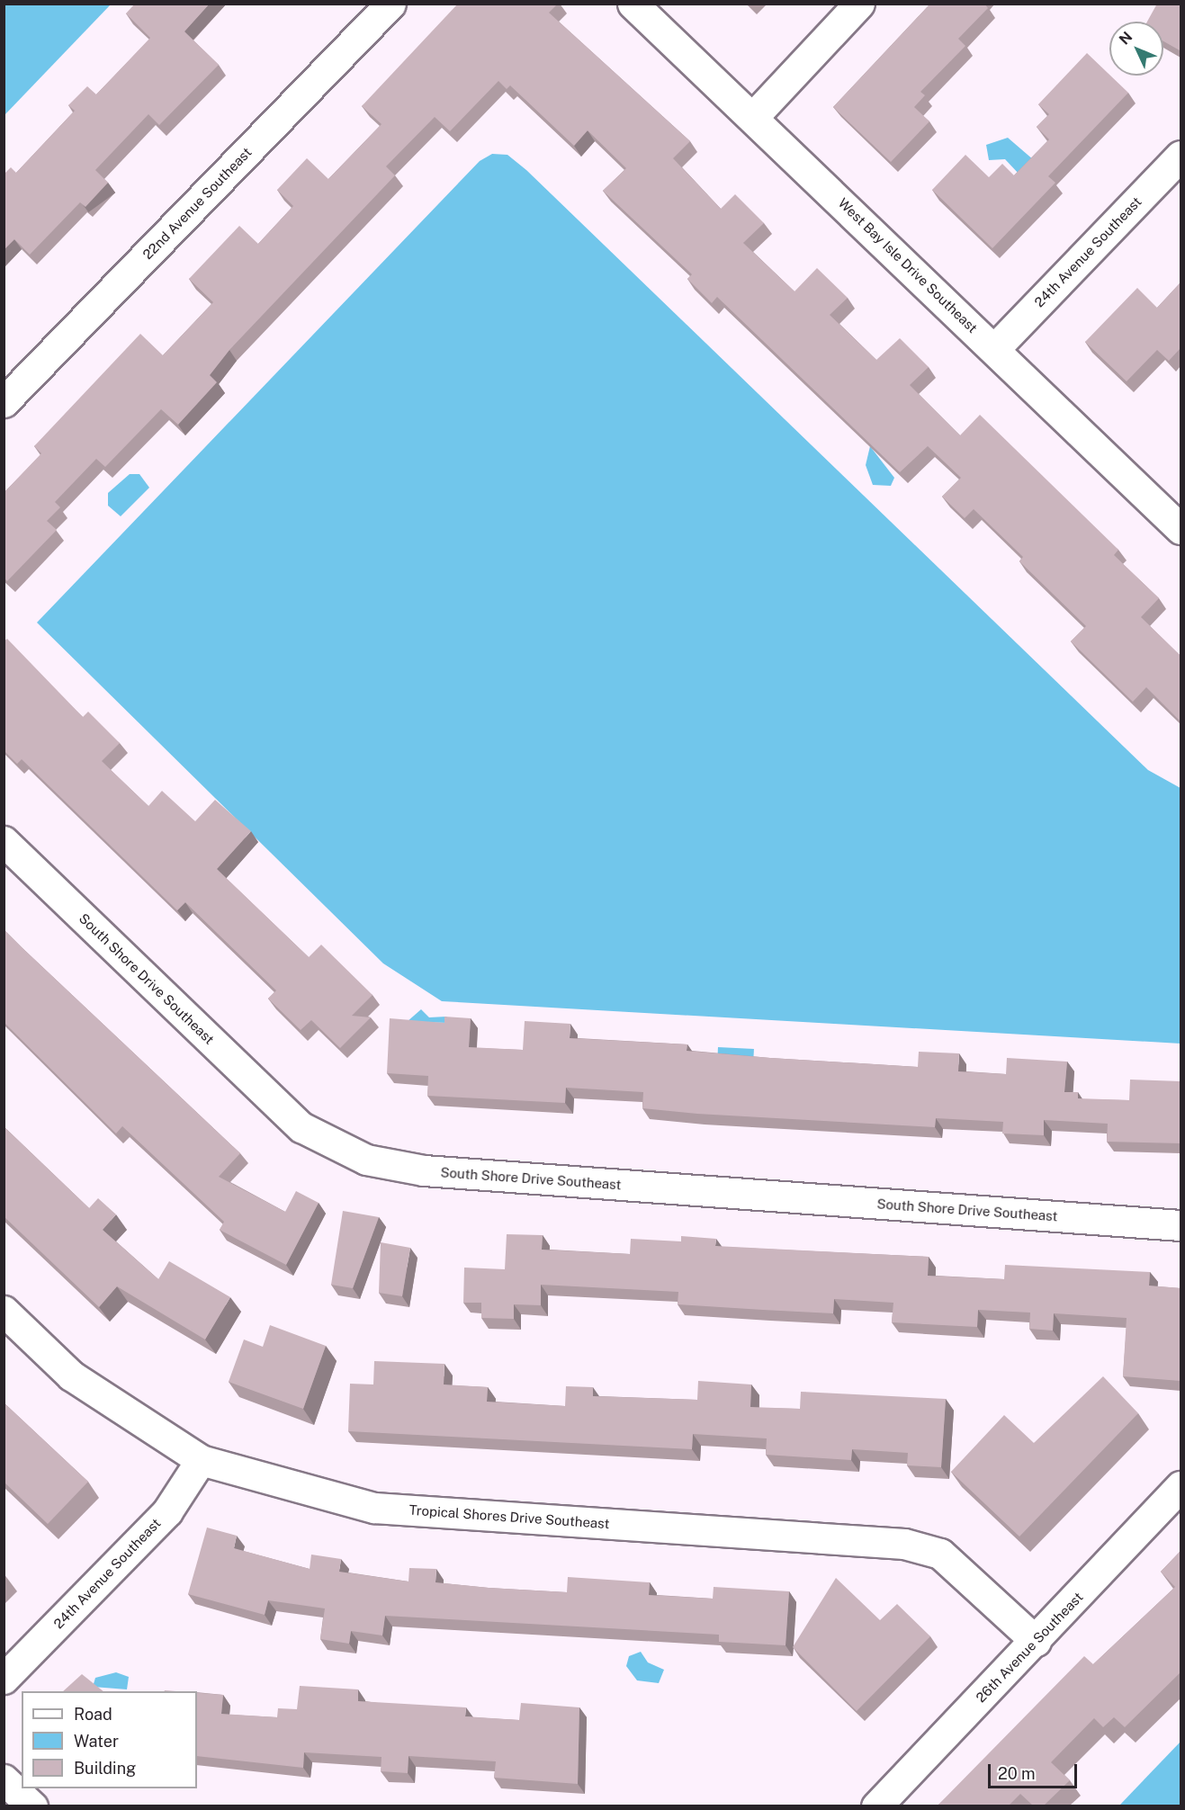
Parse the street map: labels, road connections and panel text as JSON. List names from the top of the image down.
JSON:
{
  "streets": {
    "street": [
      "22nd Avenue Southeast",
      "24th Avenue Southeast",
      "West Bay Isle Drive Southeast",
      "South Shore Drive Southeast",
      "Tropical Shores Drive Southeast",
      "26th Avenue Southeast"
    ]
  },
  "crossings": [
    ["24th Avenue Southeast", "West Bay Isle Drive Southeast"],
    ["24th Avenue Southeast", "Tropical Shores Drive Southeast"],
    ["Tropical Shores Drive Southeast", "26th Avenue Southeast"]
  ],
  "legend": ["Road", "Water", "Building"],
  "scale_bar": "20 m",
  "north": "top left"
}
